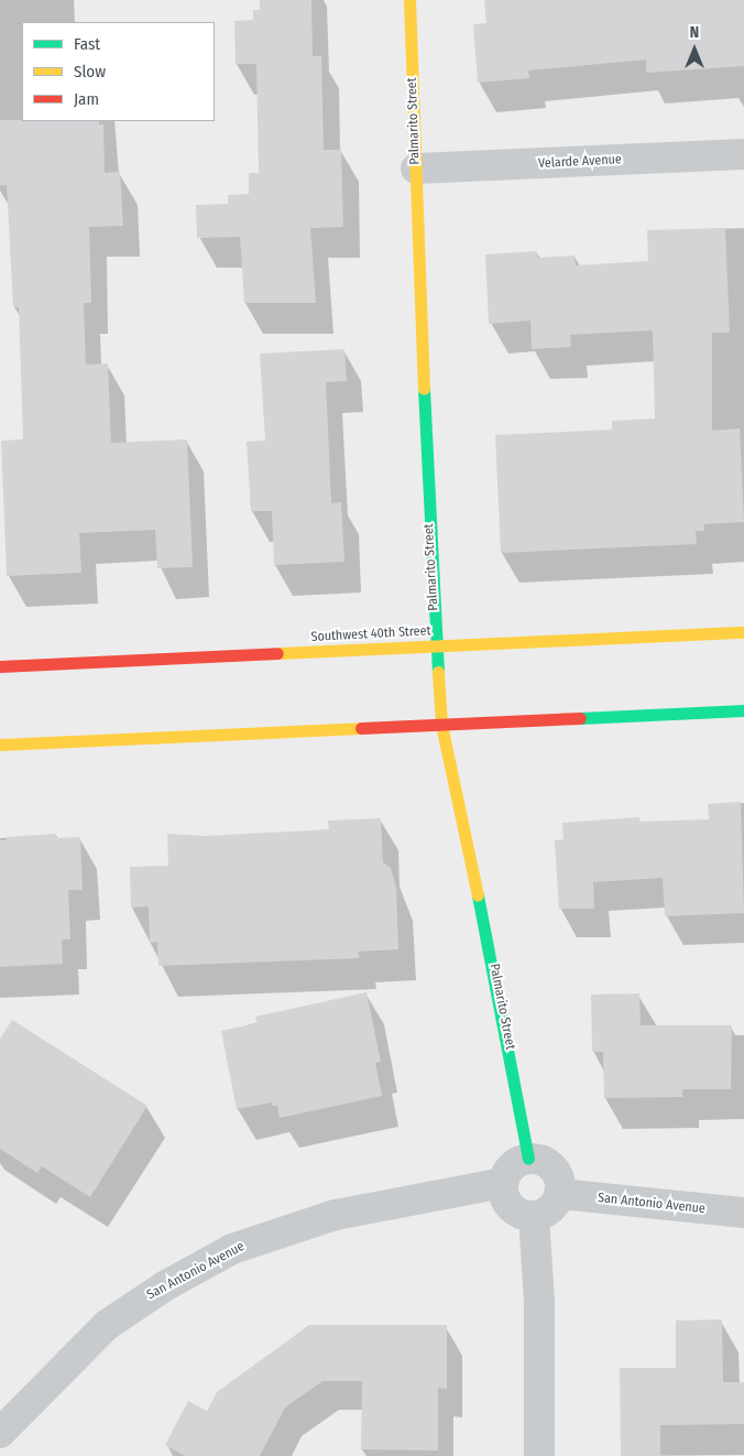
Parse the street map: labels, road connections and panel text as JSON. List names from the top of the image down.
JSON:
{
  "streets": {
    "main road": ["Palmarito Street", "Southwest 40th Street"],
    "street": ["Velarde Avenue", "San Antonio Avenue"]
  },
  "crossings": [
    ["Palmarito Street", "Velarde Avenue"],
    ["Palmarito Street", "Southwest 40th Street"],
    ["Palmarito Street", "San Antonio Avenue"]
  ],
  "legend": ["Fast", "Slow", "Jam"],
  "north": "top"
}
